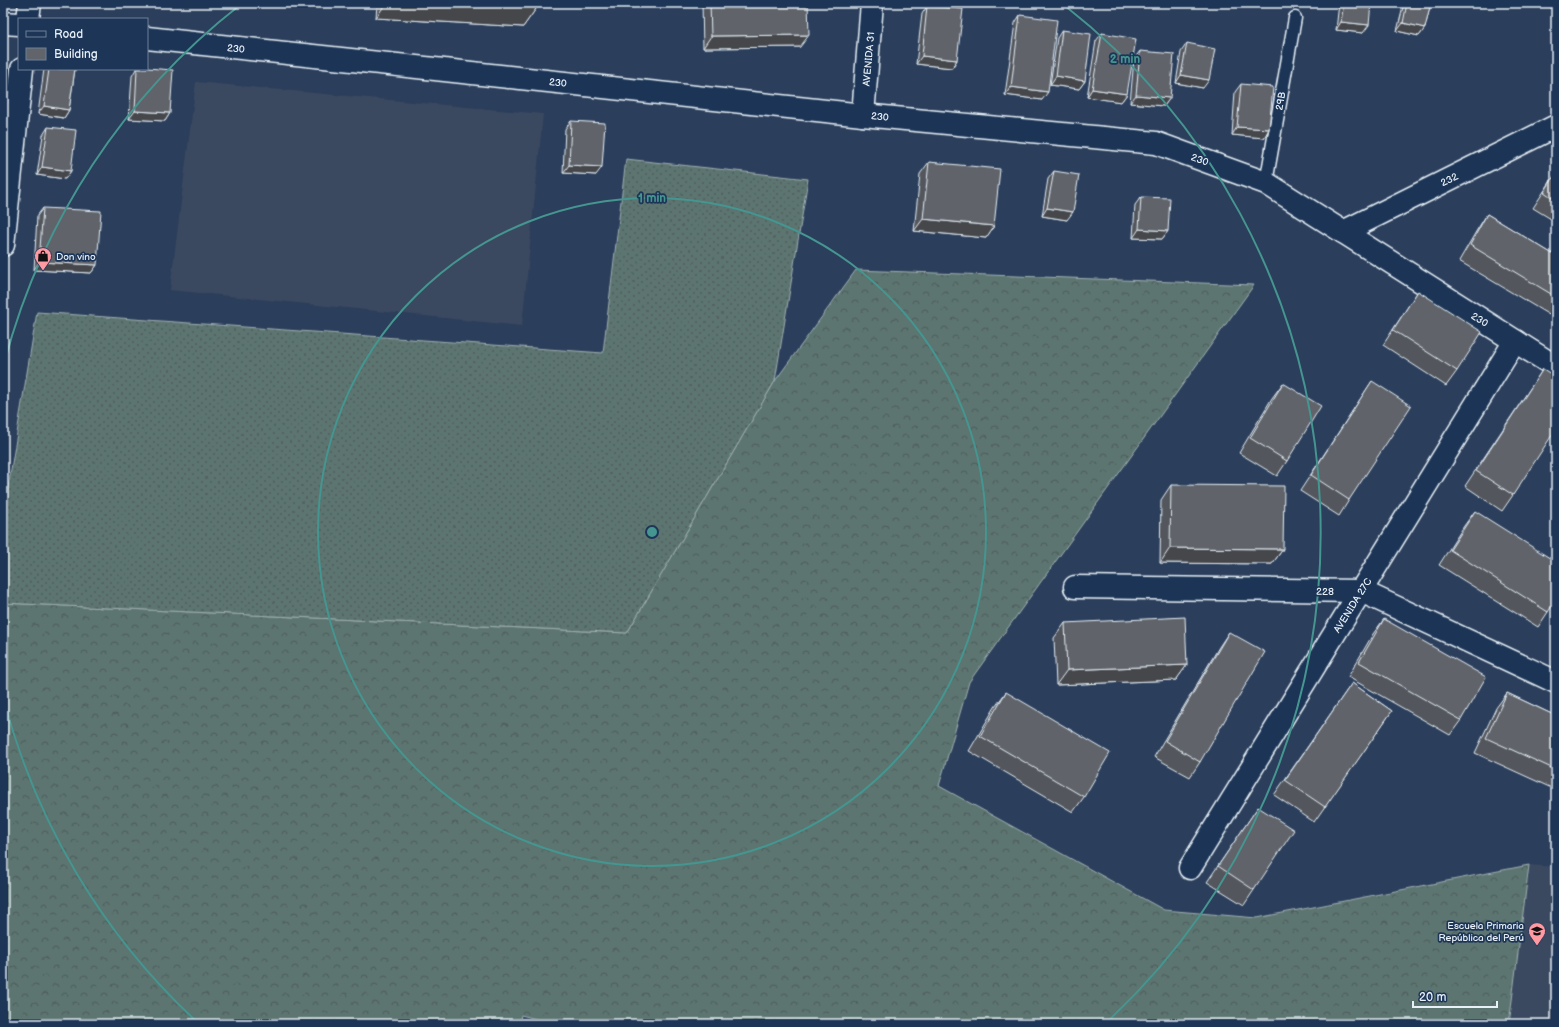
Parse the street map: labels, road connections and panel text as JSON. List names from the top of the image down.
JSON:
{
  "streets": {
    "street": [
      "230",
      "AVENIDA 31",
      "232",
      "228",
      "AVENIDA 27C"
    ],
    "lane": ["29B"]
  },
  "crossings": [
    ["230", "AVENIDA 31"],
    ["230", "29B"],
    ["230", "232"],
    ["230", "AVENIDA 27C"],
    ["228", "AVENIDA 27C"]
  ],
  "places": {
    "shop": ["Don vino"],
    "school or university": ["Escuela Primaria República del Perú"]
  },
  "legend": ["Road", "Building"],
  "scale_bar": "20 m",
  "rings": ["2 min", "1 min"]
}
